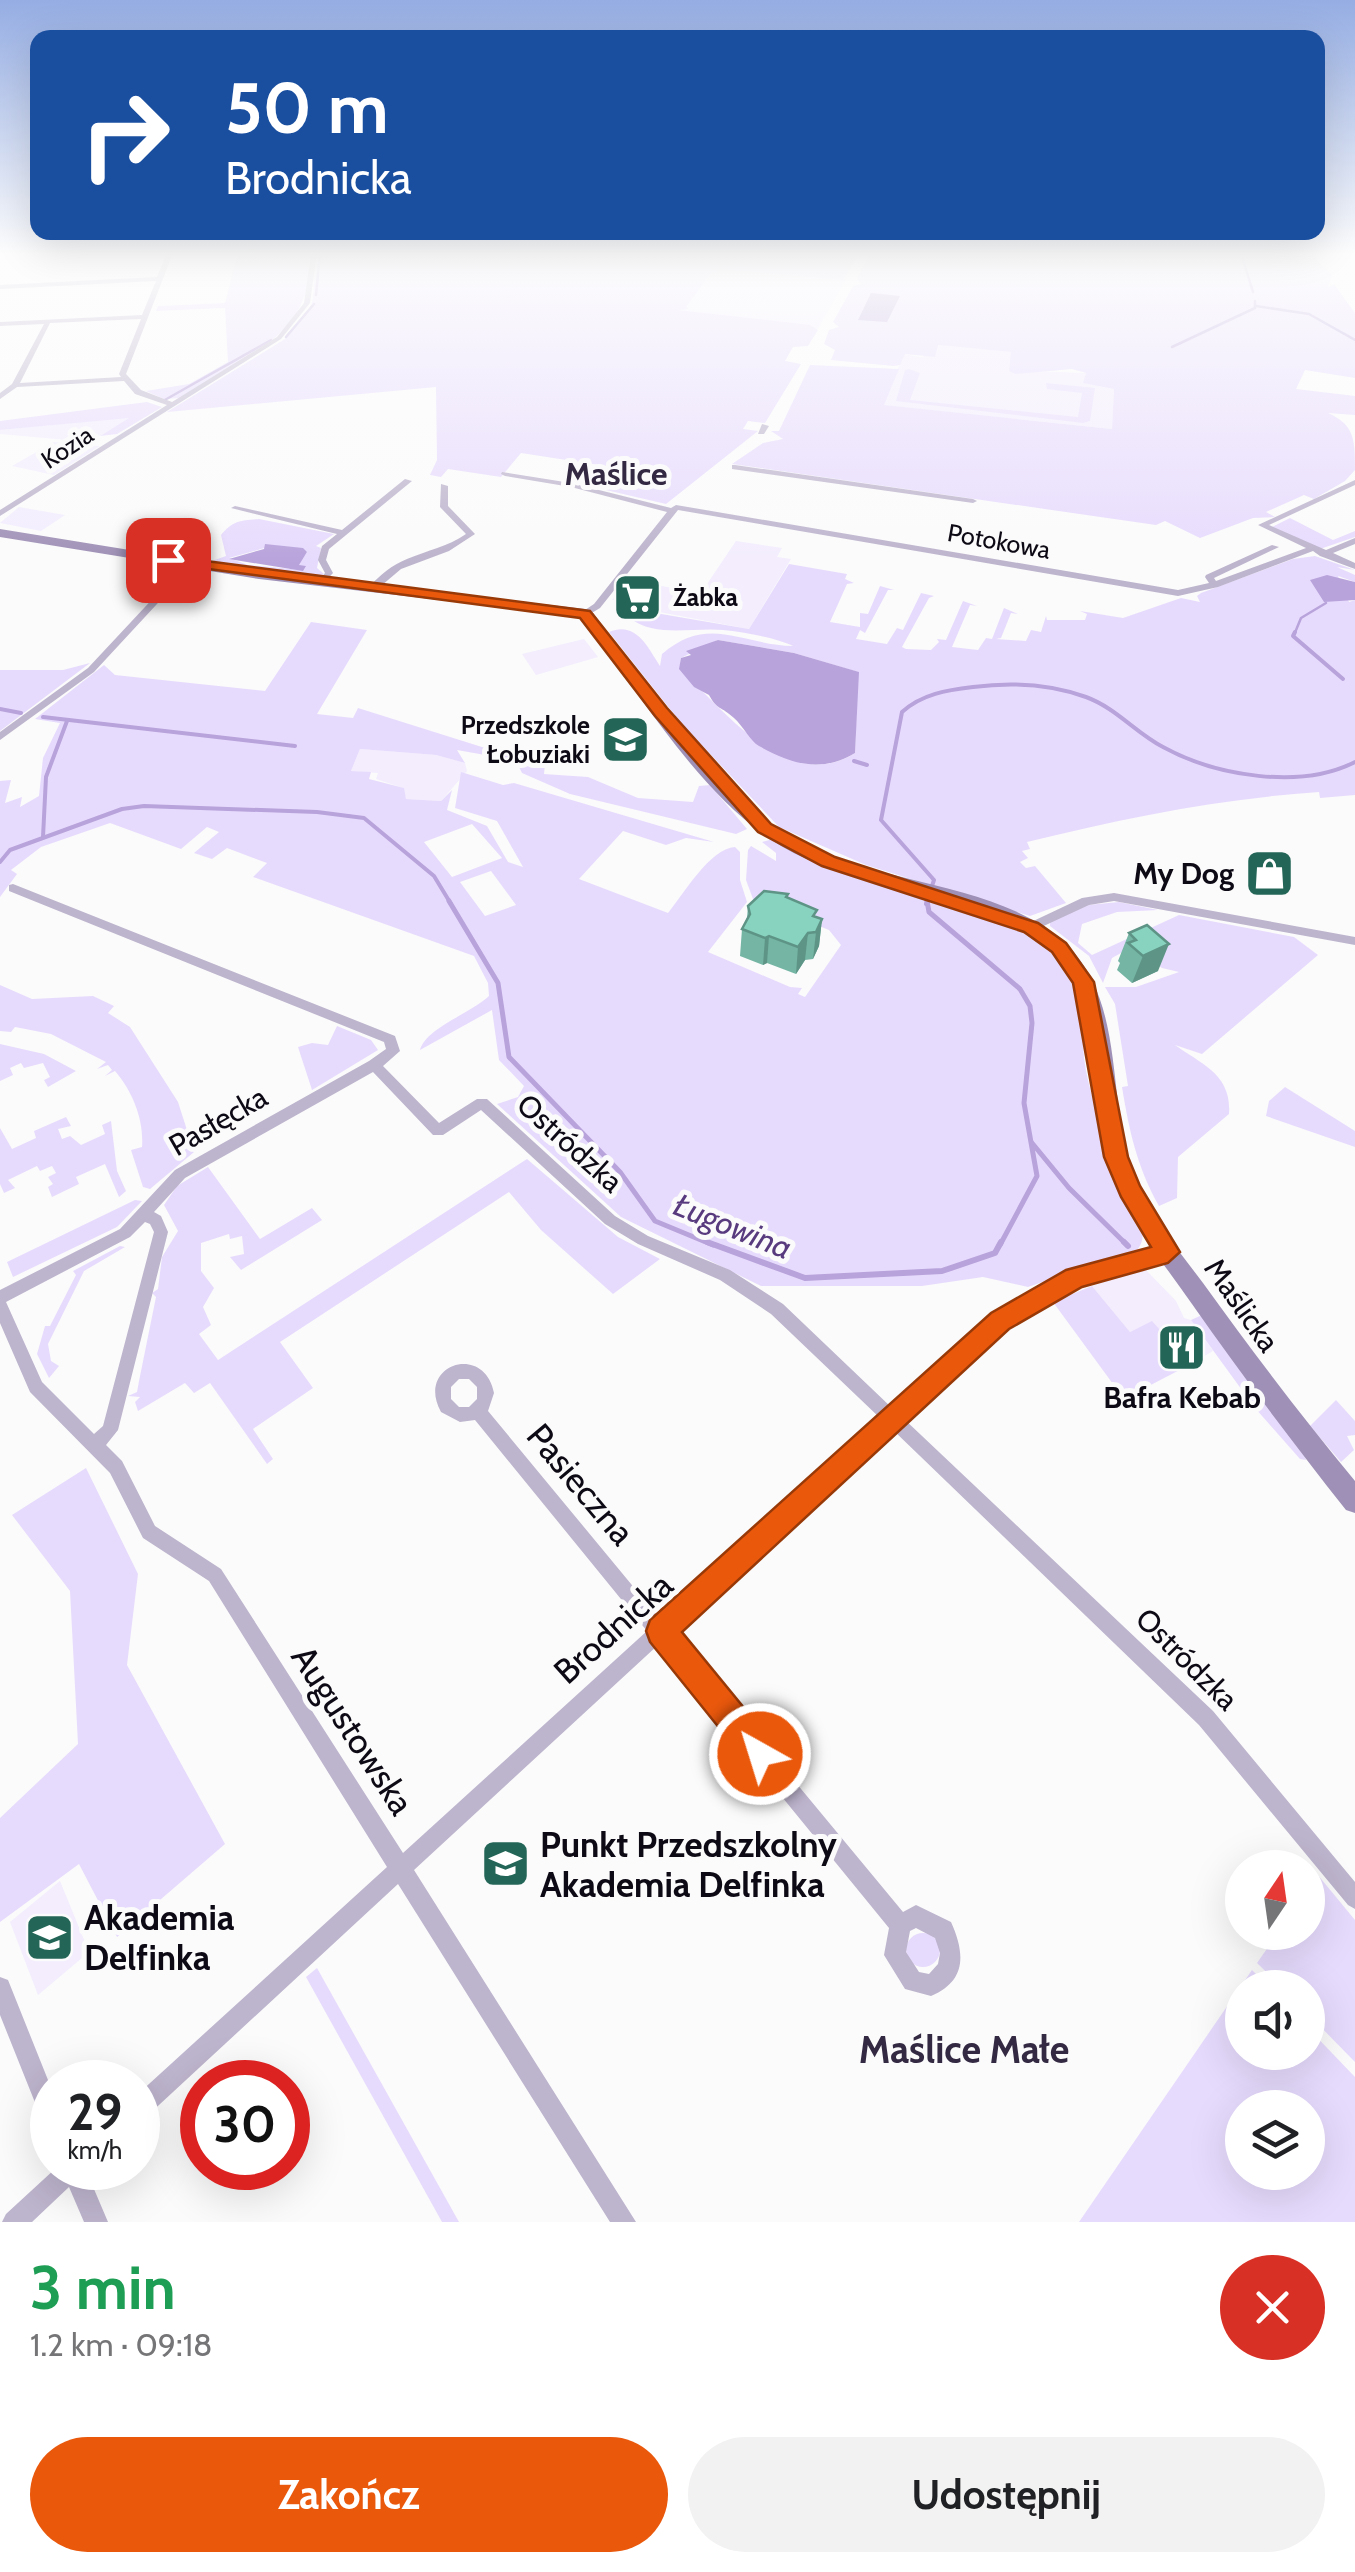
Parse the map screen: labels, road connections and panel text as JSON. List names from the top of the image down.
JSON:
{
  "streets": {
    "street": [
      "Kozia",
      "Potokowa",
      "Pasłęcka",
      "Ostródzka",
      "Maślicka",
      "Pasieczna",
      "Brodnicka",
      "Augustowska"
    ]
  },
  "crossings": [
    ["Pasłęcka", "Ostródzka"],
    ["Pasłęcka", "Augustowska"],
    ["Ostródzka", "Brodnicka"],
    ["Maślicka", "Brodnicka"],
    ["Pasieczna", "Brodnicka"],
    ["Brodnicka", "Augustowska"]
  ],
  "districts": ["Maślice", "Maślice Małe"],
  "water": ["Ługowina"],
  "places": {
    "supermarket": ["Żabka"],
    "school or university": ["Przedszkole Łobuziaki", "Punkt Przedszkolny Akademia Delfinka", "Akademia Delfinka"],
    "shop": ["My Dog"],
    "restaurant": ["Bafra Kebab"]
  },
  "north": "top",
  "page": {
    "turn": ["50 m", "Brodnicka"],
    "speed": "29 km/h",
    "limit": "30",
    "heading": ["3 min", "1.2 km · 09:18"],
    "buttons": ["Zakończ", "Udostępnij"]
  }
}
